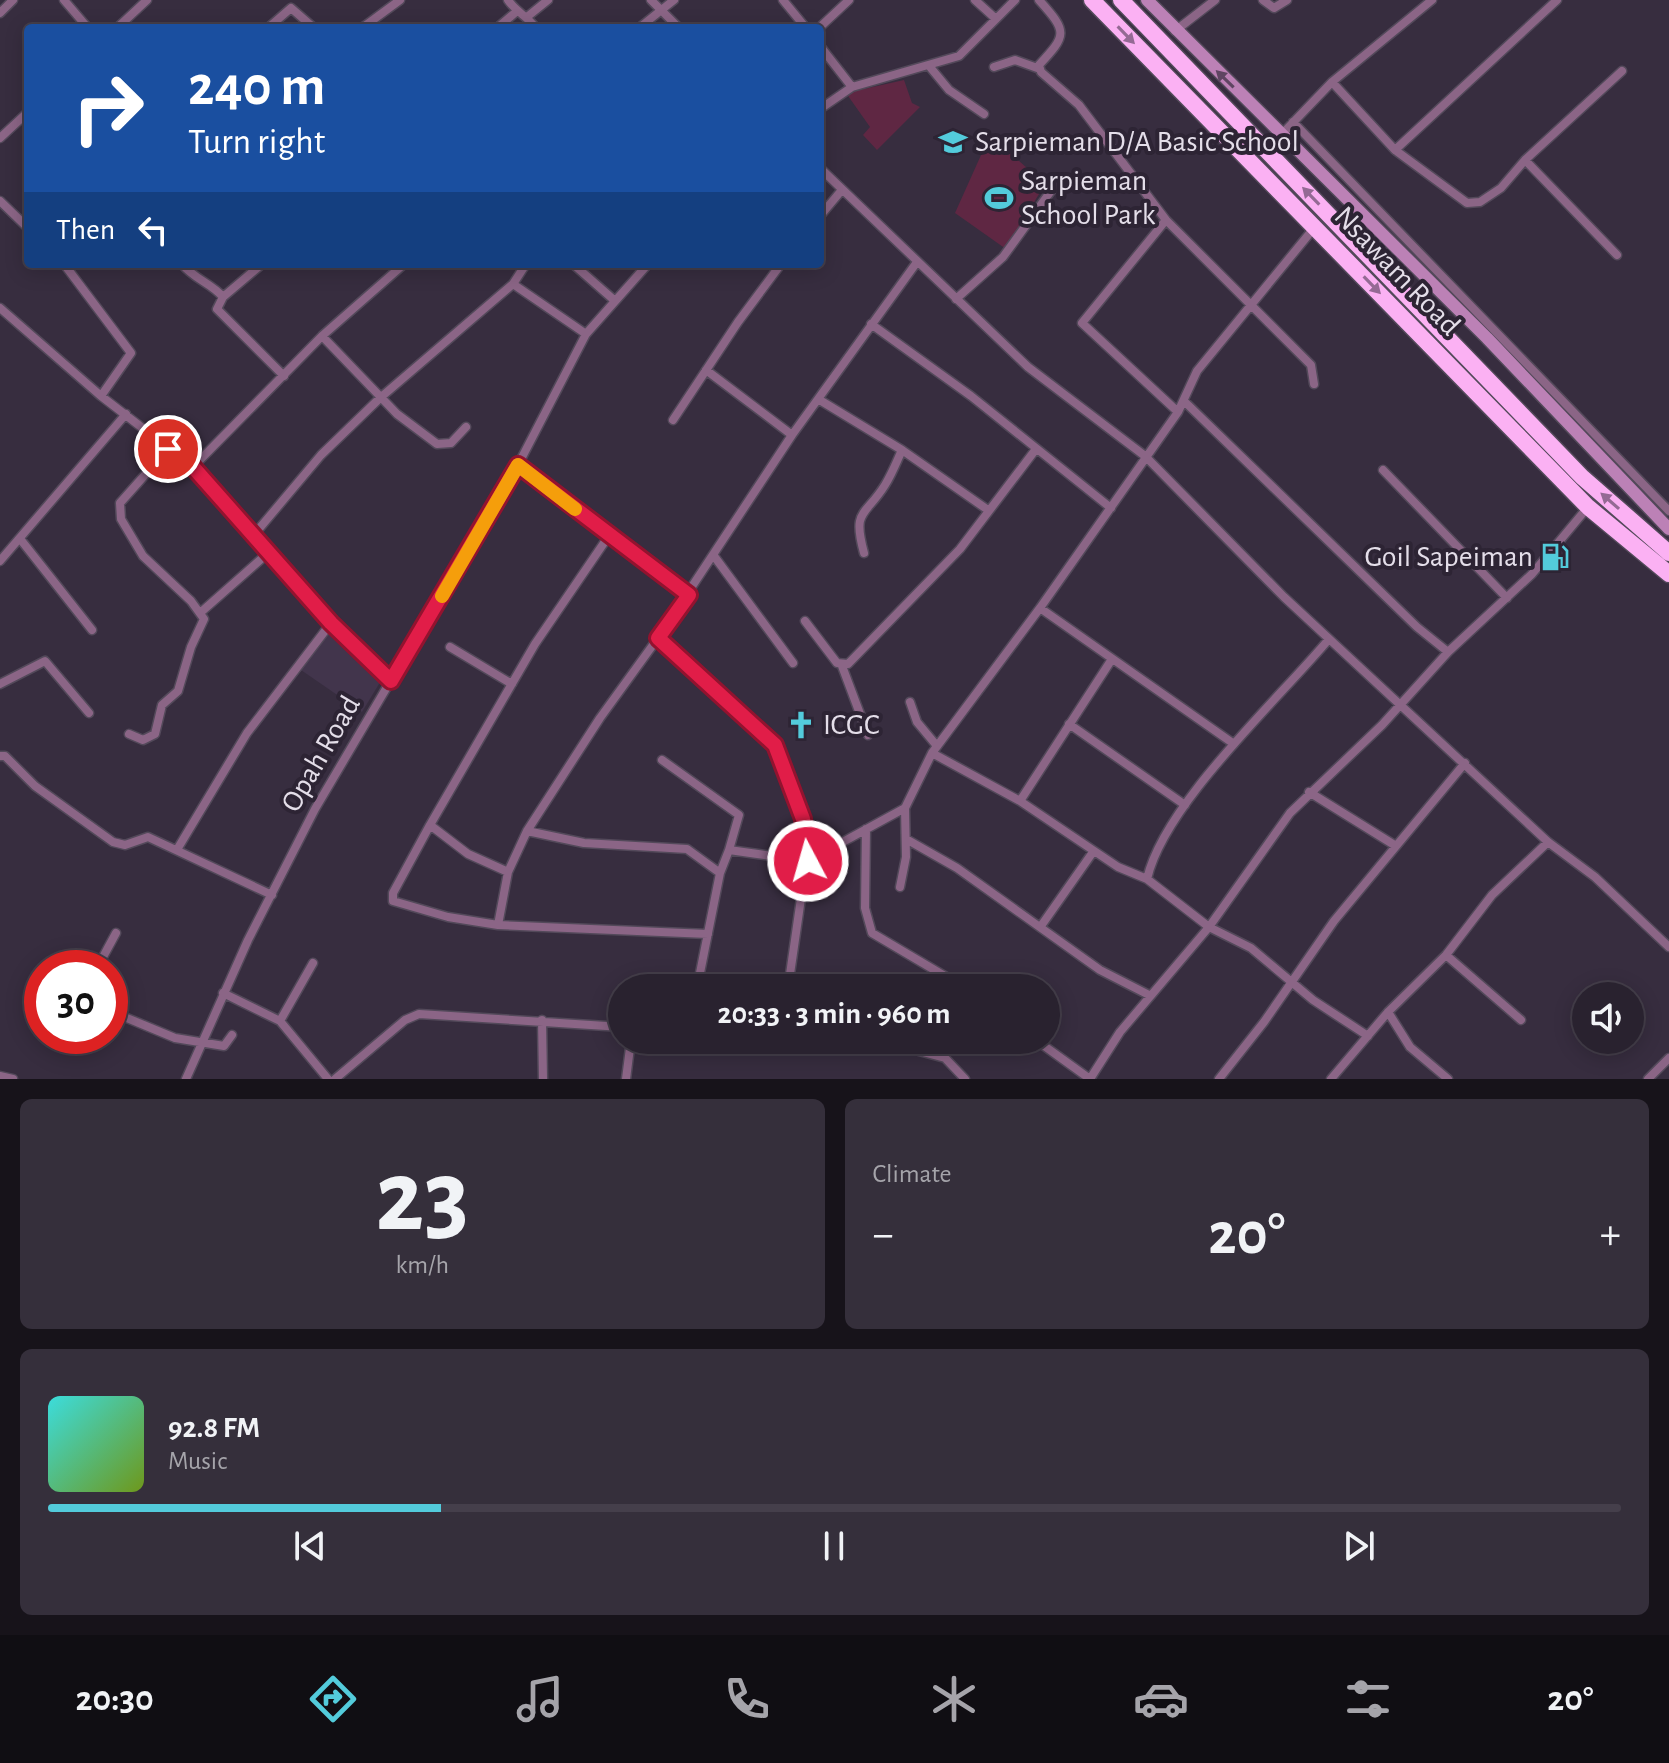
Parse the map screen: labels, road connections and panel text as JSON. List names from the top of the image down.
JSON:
{
  "streets": {
    "highway": ["Nsawam Road"],
    "street": ["Opah Road"]
  },
  "places": {
    "school or university": ["Sarpieman D/A Basic School"],
    "sports": ["Sarpieman School Park"],
    "fuel station": ["Goil Sapeiman"],
    "church": ["ICGC"]
  },
  "page": {
    "turn": ["240 m", "Turn right"],
    "then": "Then",
    "limit": "30",
    "trip": "20:33 · 3 min · 960 m",
    "tile": [
      ["23", "km/h"],
      "Climate"
    ],
    "heat": ["−", "20°", "+"],
    "song": ["92.8 FM", "Music"],
    "tabs": ["20:30", "20°"]
  }
}
